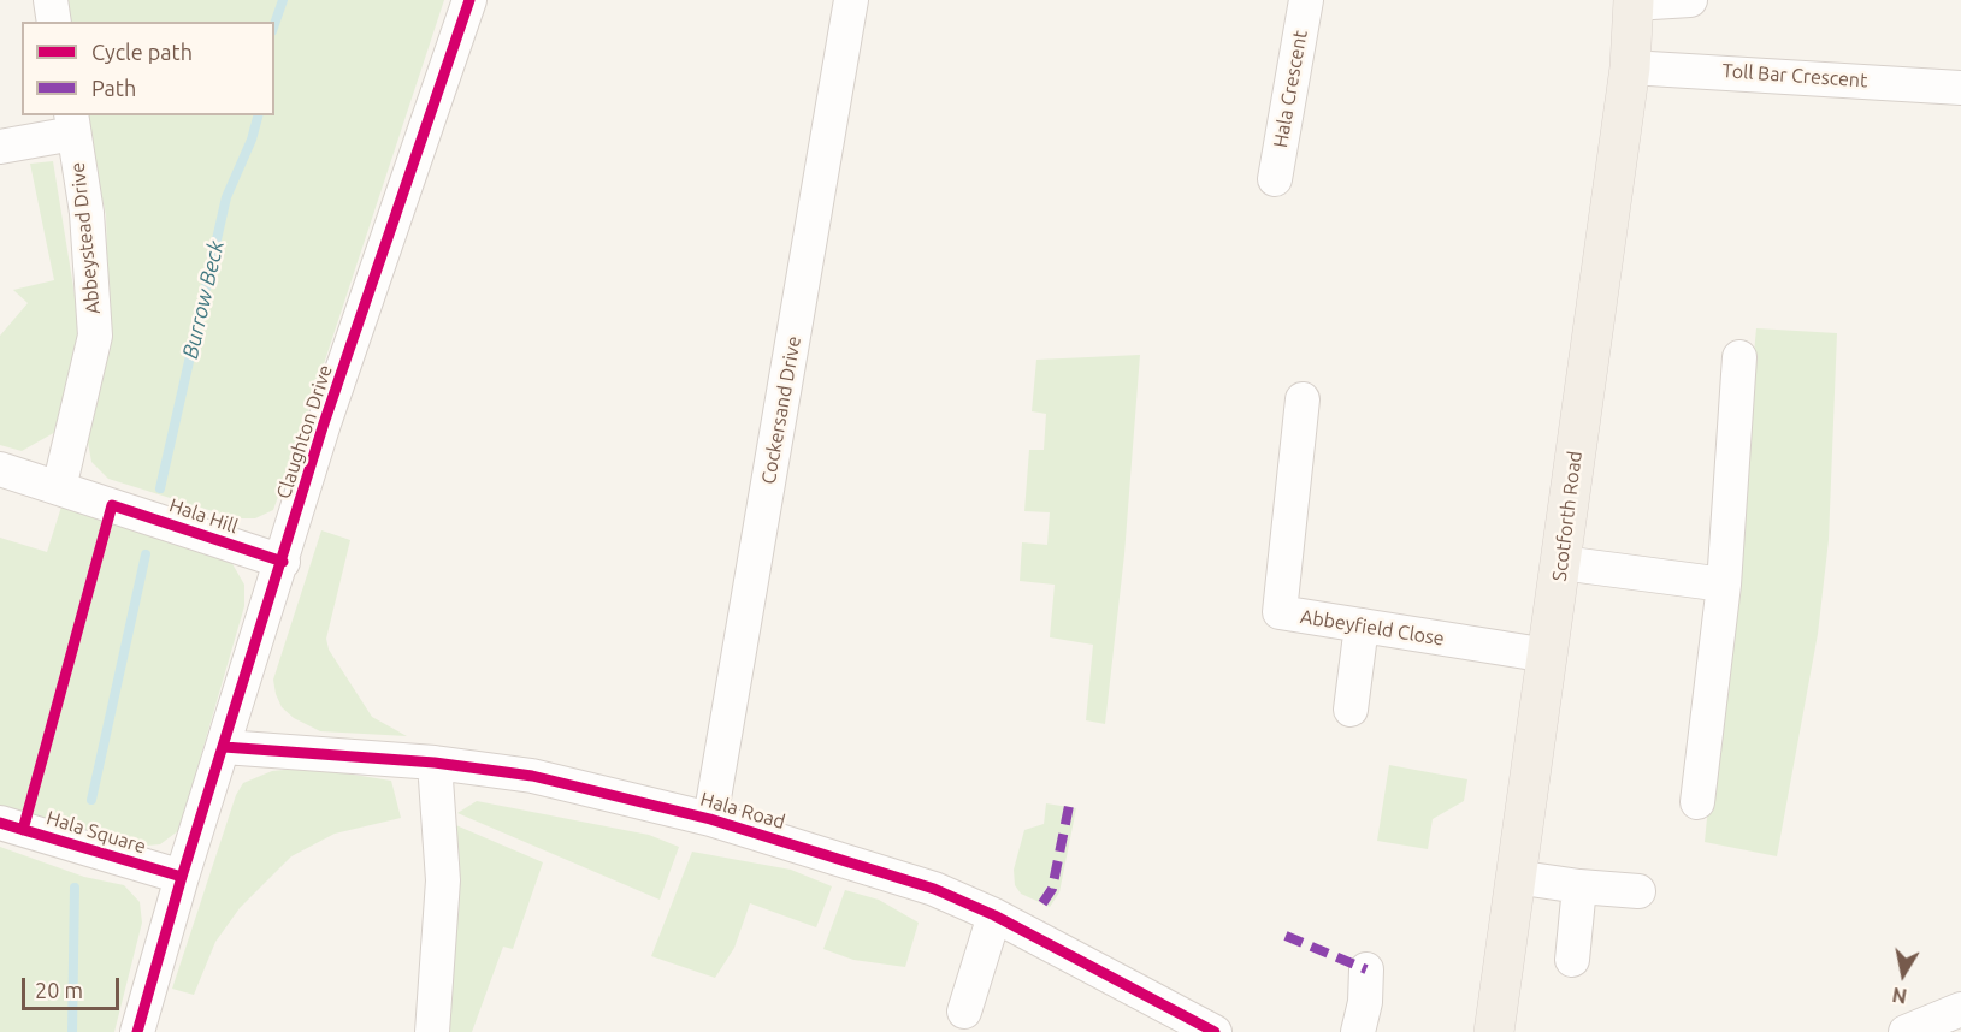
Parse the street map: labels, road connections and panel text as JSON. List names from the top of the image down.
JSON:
{
  "streets": {
    "main road": ["Scotforth Road"],
    "street": [
      "Toll Bar Crescent",
      "Hala Crescent",
      "Abbeystead Drive",
      "Cockersand Drive",
      "Claughton Drive",
      "Hala Hill",
      "Abbeyfield Close",
      "Hala Road",
      "Hala Square"
    ]
  },
  "crossings": [
    ["Toll Bar Crescent", "Scotforth Road"],
    ["Abbeystead Drive", "Hala Hill"],
    ["Cockersand Drive", "Hala Road"],
    ["Claughton Drive", "Hala Hill"],
    ["Claughton Drive", "Hala Road"],
    ["Claughton Drive", "Hala Square"],
    ["Scotforth Road", "Abbeyfield Close"]
  ],
  "water": ["Burrow Beck"],
  "legend": ["Cycle path", "Path"],
  "scale_bar": "20 m",
  "north": "bottom"
}
